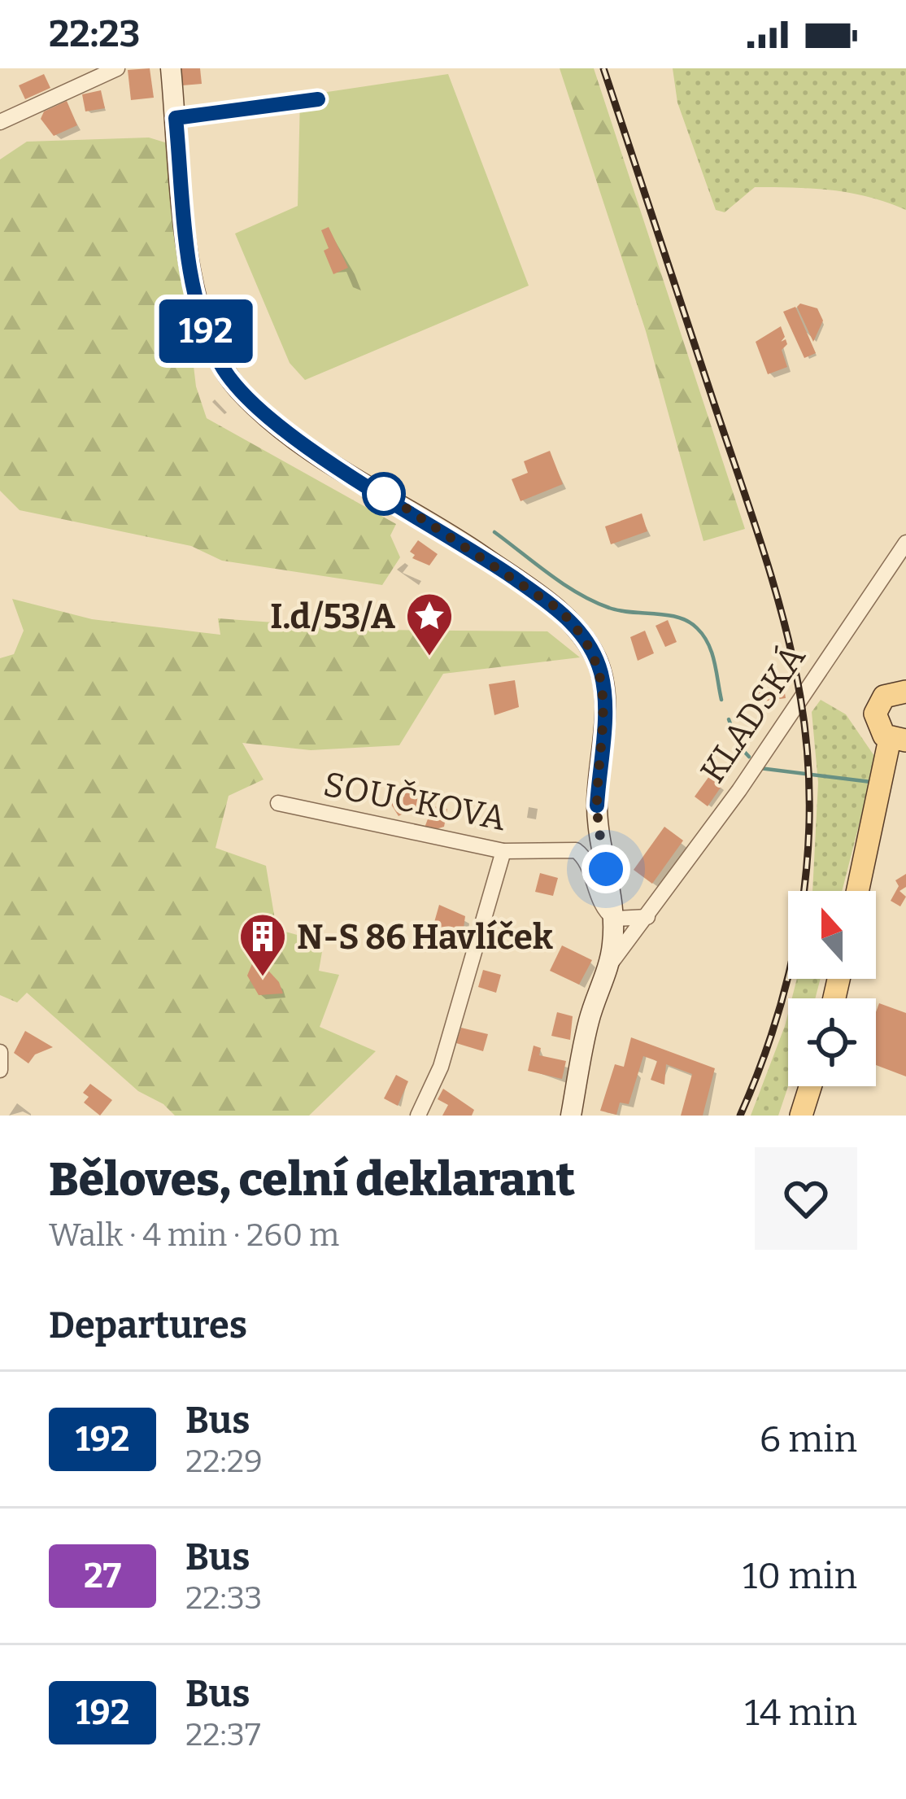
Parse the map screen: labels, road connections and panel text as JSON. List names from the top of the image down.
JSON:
{
  "streets": {
    "main road": ["KLADSKÁ"],
    "street": ["SOUČKOVA"]
  },
  "crossings": [
    ["KLADSKÁ", "SOUČKOVA"]
  ],
  "places": {
    "place": ["I.d/53/A"],
    "building": ["N-S 86 Havlíček"]
  },
  "lines": ["bus line 192"],
  "north": "top",
  "page": {
    "status": "22:23",
    "on_map": "192",
    "heading": [
      ["Běloves, celní deklarant", "Walk · 4 min · 260 m"],
      "Departures"
    ],
    "list": [
      {
        "mark": "192",
        "name": "Bus",
        "note": "22:29",
        "value": "6 min"
      },
      {
        "mark": "27",
        "name": "Bus",
        "note": "22:33",
        "value": "10 min"
      },
      {
        "mark": "192",
        "name": "Bus",
        "note": "22:37",
        "value": "14 min"
      }
    ]
  }
}
